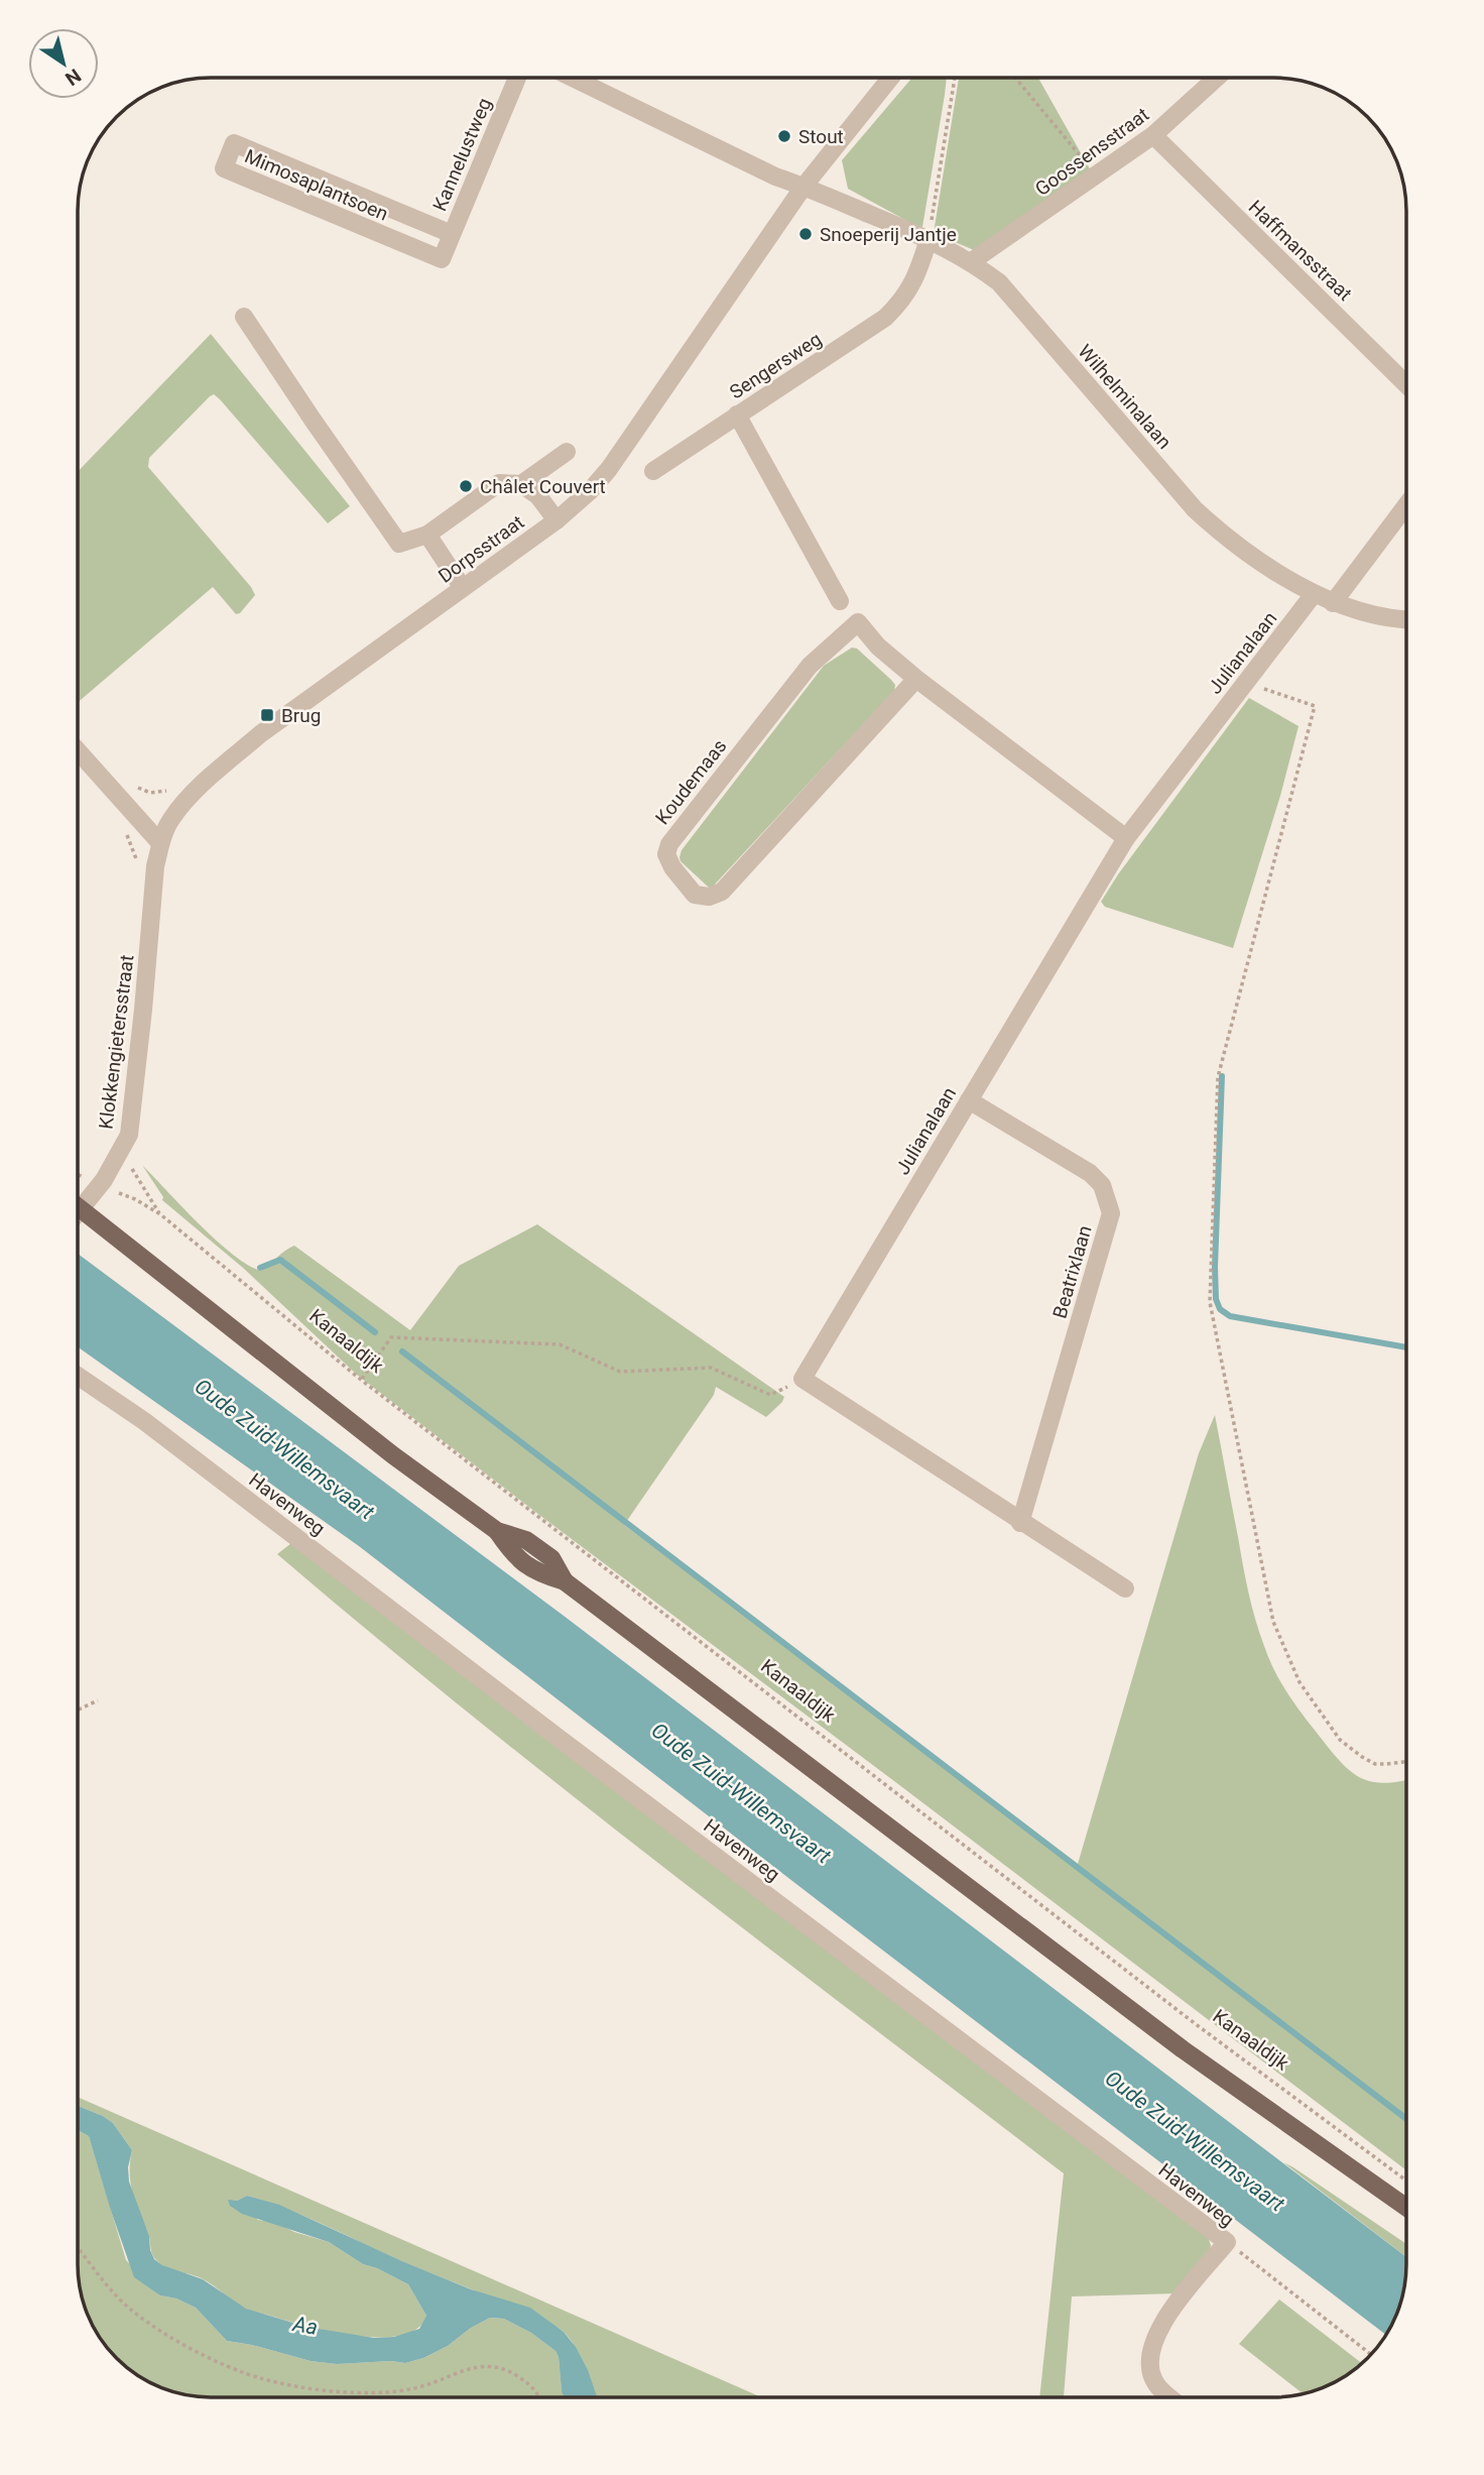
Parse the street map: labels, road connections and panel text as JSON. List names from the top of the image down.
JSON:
{
  "streets": {
    "street": [
      "Goossensstraat",
      "Kannelustweg",
      "Mimosaplantsoen",
      "Haffmansstraat",
      "Sengersweg",
      "Wilhelminalaan",
      "Dorpsstraat",
      "Julianalaan",
      "Koudemaas",
      "Klokkengietersstraat",
      "Beatrixlaan",
      "Havenweg"
    ],
    "path": ["Kanaaldijk"]
  },
  "crossings": [
    ["Goossensstraat", "Haffmansstraat"],
    ["Goossensstraat", "Wilhelminalaan"],
    ["Kannelustweg", "Mimosaplantsoen"],
    ["Sengersweg", "Wilhelminalaan"],
    ["Wilhelminalaan", "Dorpsstraat"],
    ["Wilhelminalaan", "Julianalaan"],
    ["Dorpsstraat", "Klokkengietersstraat"],
    ["Julianalaan", "Koudemaas"],
    ["Julianalaan", "Beatrixlaan"],
    ["Klokkengietersstraat", "Kanaaldijk"]
  ],
  "water": ["Oude Zuid-Willemsvaart", "Aa"],
  "places": {
    "other": ["Stout", "Snoeperij Jantje", "Châlet Couvert"],
    "transit": ["Brug"]
  },
  "north": "bottom right"
}
